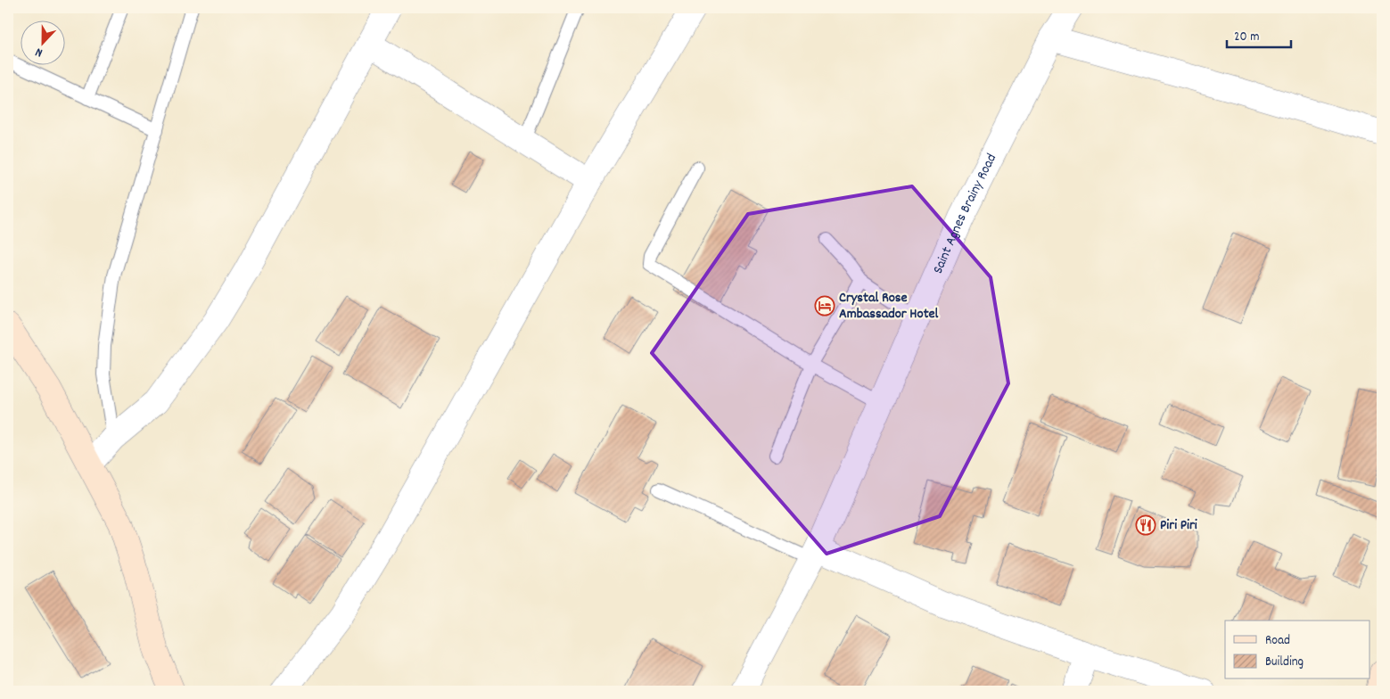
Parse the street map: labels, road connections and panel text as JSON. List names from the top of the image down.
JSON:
{
  "streets": {
    "street": ["Saint Agnes Brainy Road"]
  },
  "places": {
    "hotel": ["Crystal Rose Ambassador Hotel"],
    "restaurant": ["Piri Piri"]
  },
  "legend": ["Road", "Building"],
  "scale_bar": "20 m",
  "north": "bottom"
}
